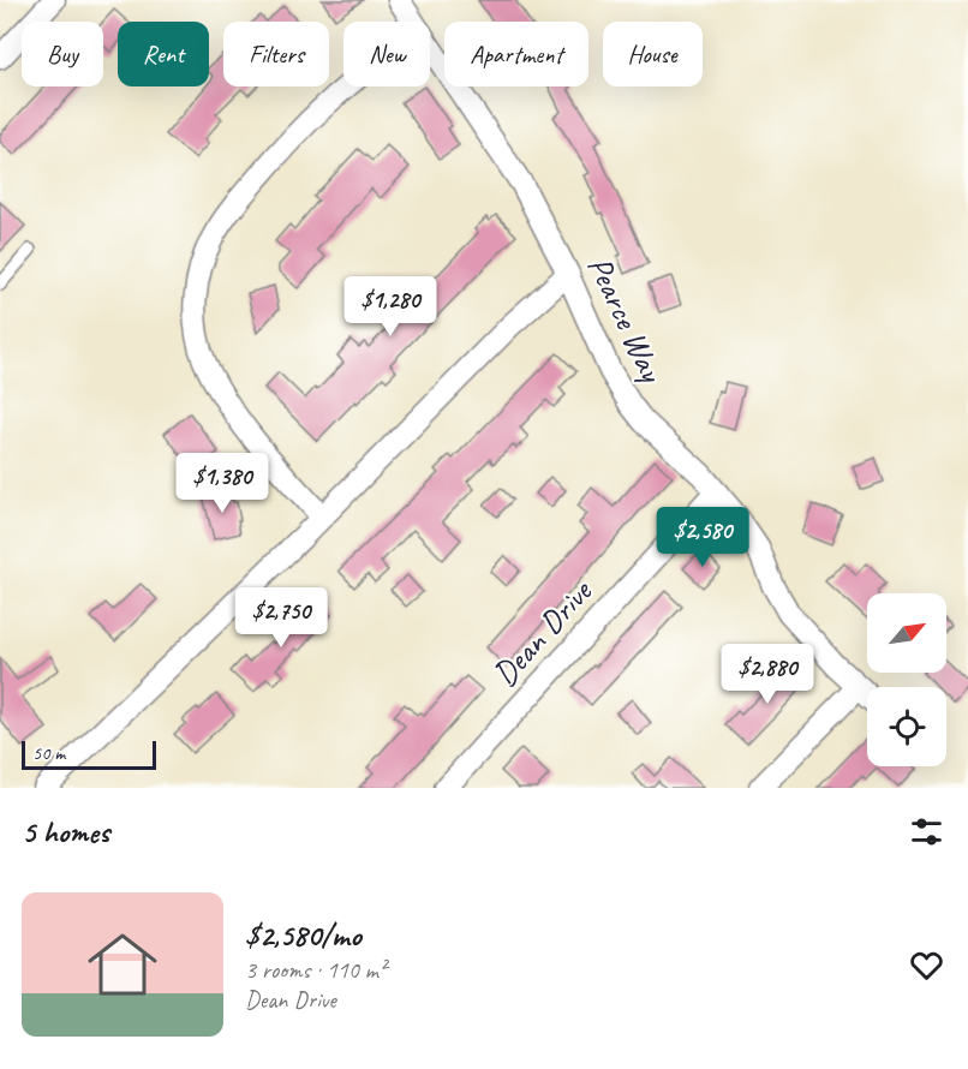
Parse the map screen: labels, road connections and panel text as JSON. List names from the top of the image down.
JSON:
{
  "streets": {
    "street": ["Pearce Way", "Dean Drive"]
  },
  "crossings": [
    ["Pearce Way", "Dean Drive"]
  ],
  "scale_bar": "50 m",
  "north": "top right",
  "page": {
    "chip": [
      "Buy",
      "Rent",
      "Filters",
      "New",
      "Apartment",
      "House"
    ],
    "price": [
      "$1,280",
      "$1,380",
      "$2,580",
      "$2,750",
      "$2,880"
    ],
    "scale": "50 m",
    "heading": "5 homes",
    "list": [
      {
        "name": "$2,580/mo",
        "note": "3 rooms · 110 m² · Dean Drive"
      }
    ]
  }
}
